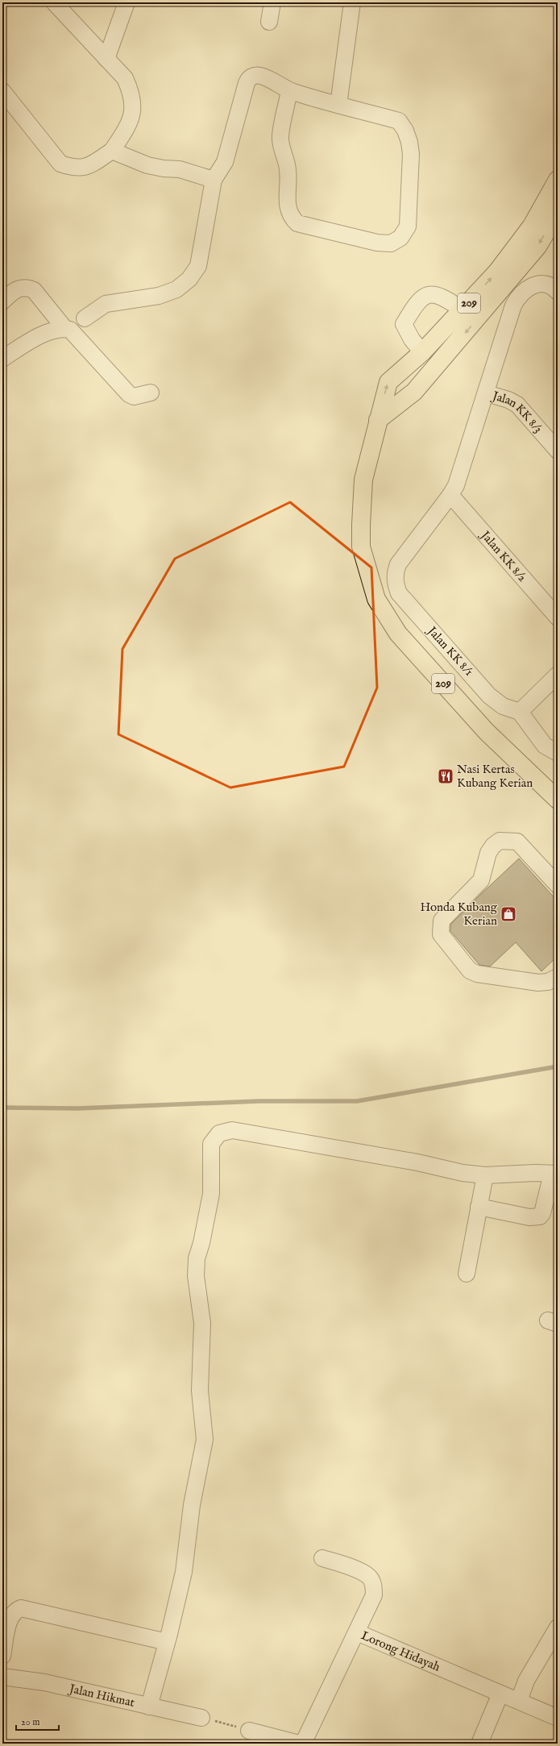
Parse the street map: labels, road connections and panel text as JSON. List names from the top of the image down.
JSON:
{
  "streets": {
    "main road": ["209"],
    "street": [
      "Jalan KK 8/3",
      "Jalan KK 8/2",
      "Jalan KK 8/1",
      "Lorong Hidayah",
      "Jalan Hikmat"
    ]
  },
  "crossings": [
    ["Jalan KK 8/2", "Jalan KK 8/1"]
  ],
  "places": {
    "restaurant": ["Nasi Kertas Kubang Kerian"],
    "shop": ["Honda Kubang Kerian"]
  },
  "scale_bar": "20 m"
}
